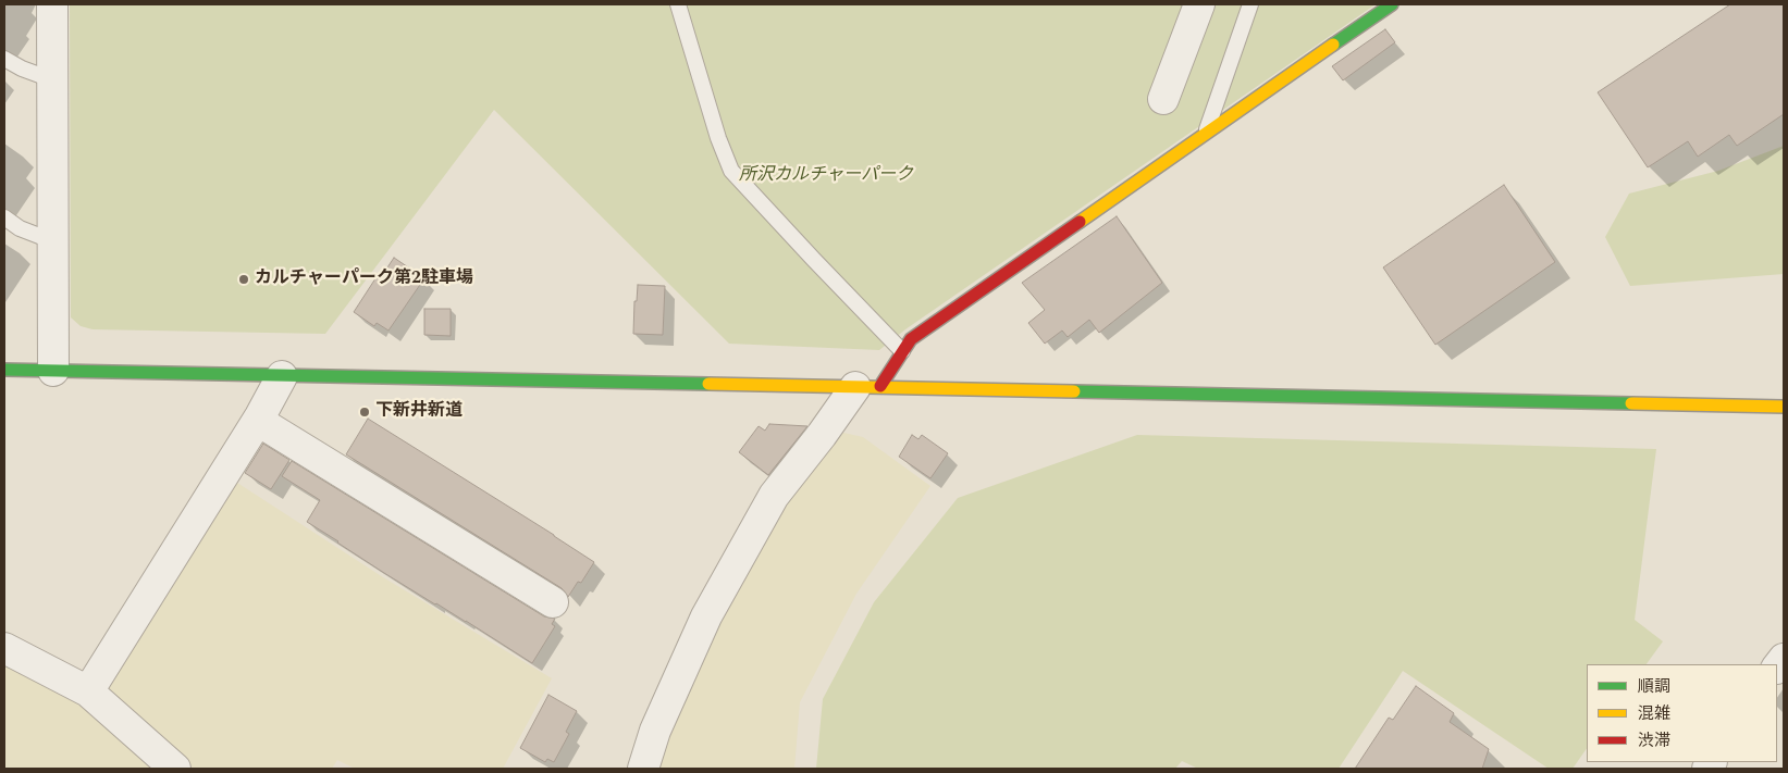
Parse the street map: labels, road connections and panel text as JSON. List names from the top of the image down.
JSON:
{
  "parks": ["所沢カルチャーパーク"],
  "places": ["カルチャーパーク第2駐車場", "下新井新道"],
  "legend": ["順調", "混雑", "渋滞"]
}
